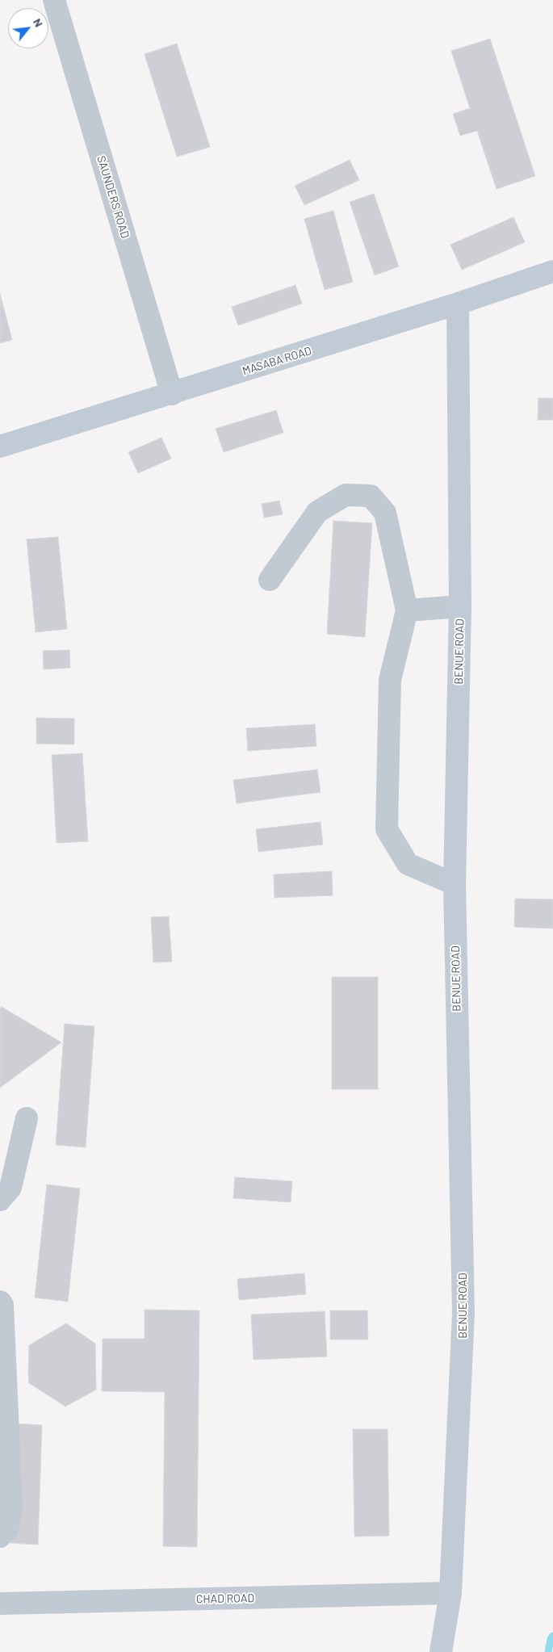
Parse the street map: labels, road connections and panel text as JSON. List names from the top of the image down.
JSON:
{
  "streets": {
    "street": [
      "SAUNDERS ROAD",
      "MASABA ROAD",
      "BENUE ROAD",
      "CHAD ROAD"
    ]
  },
  "crossings": [
    ["SAUNDERS ROAD", "MASABA ROAD"],
    ["MASABA ROAD", "BENUE ROAD"],
    ["BENUE ROAD", "CHAD ROAD"]
  ],
  "north": "top right"
}
